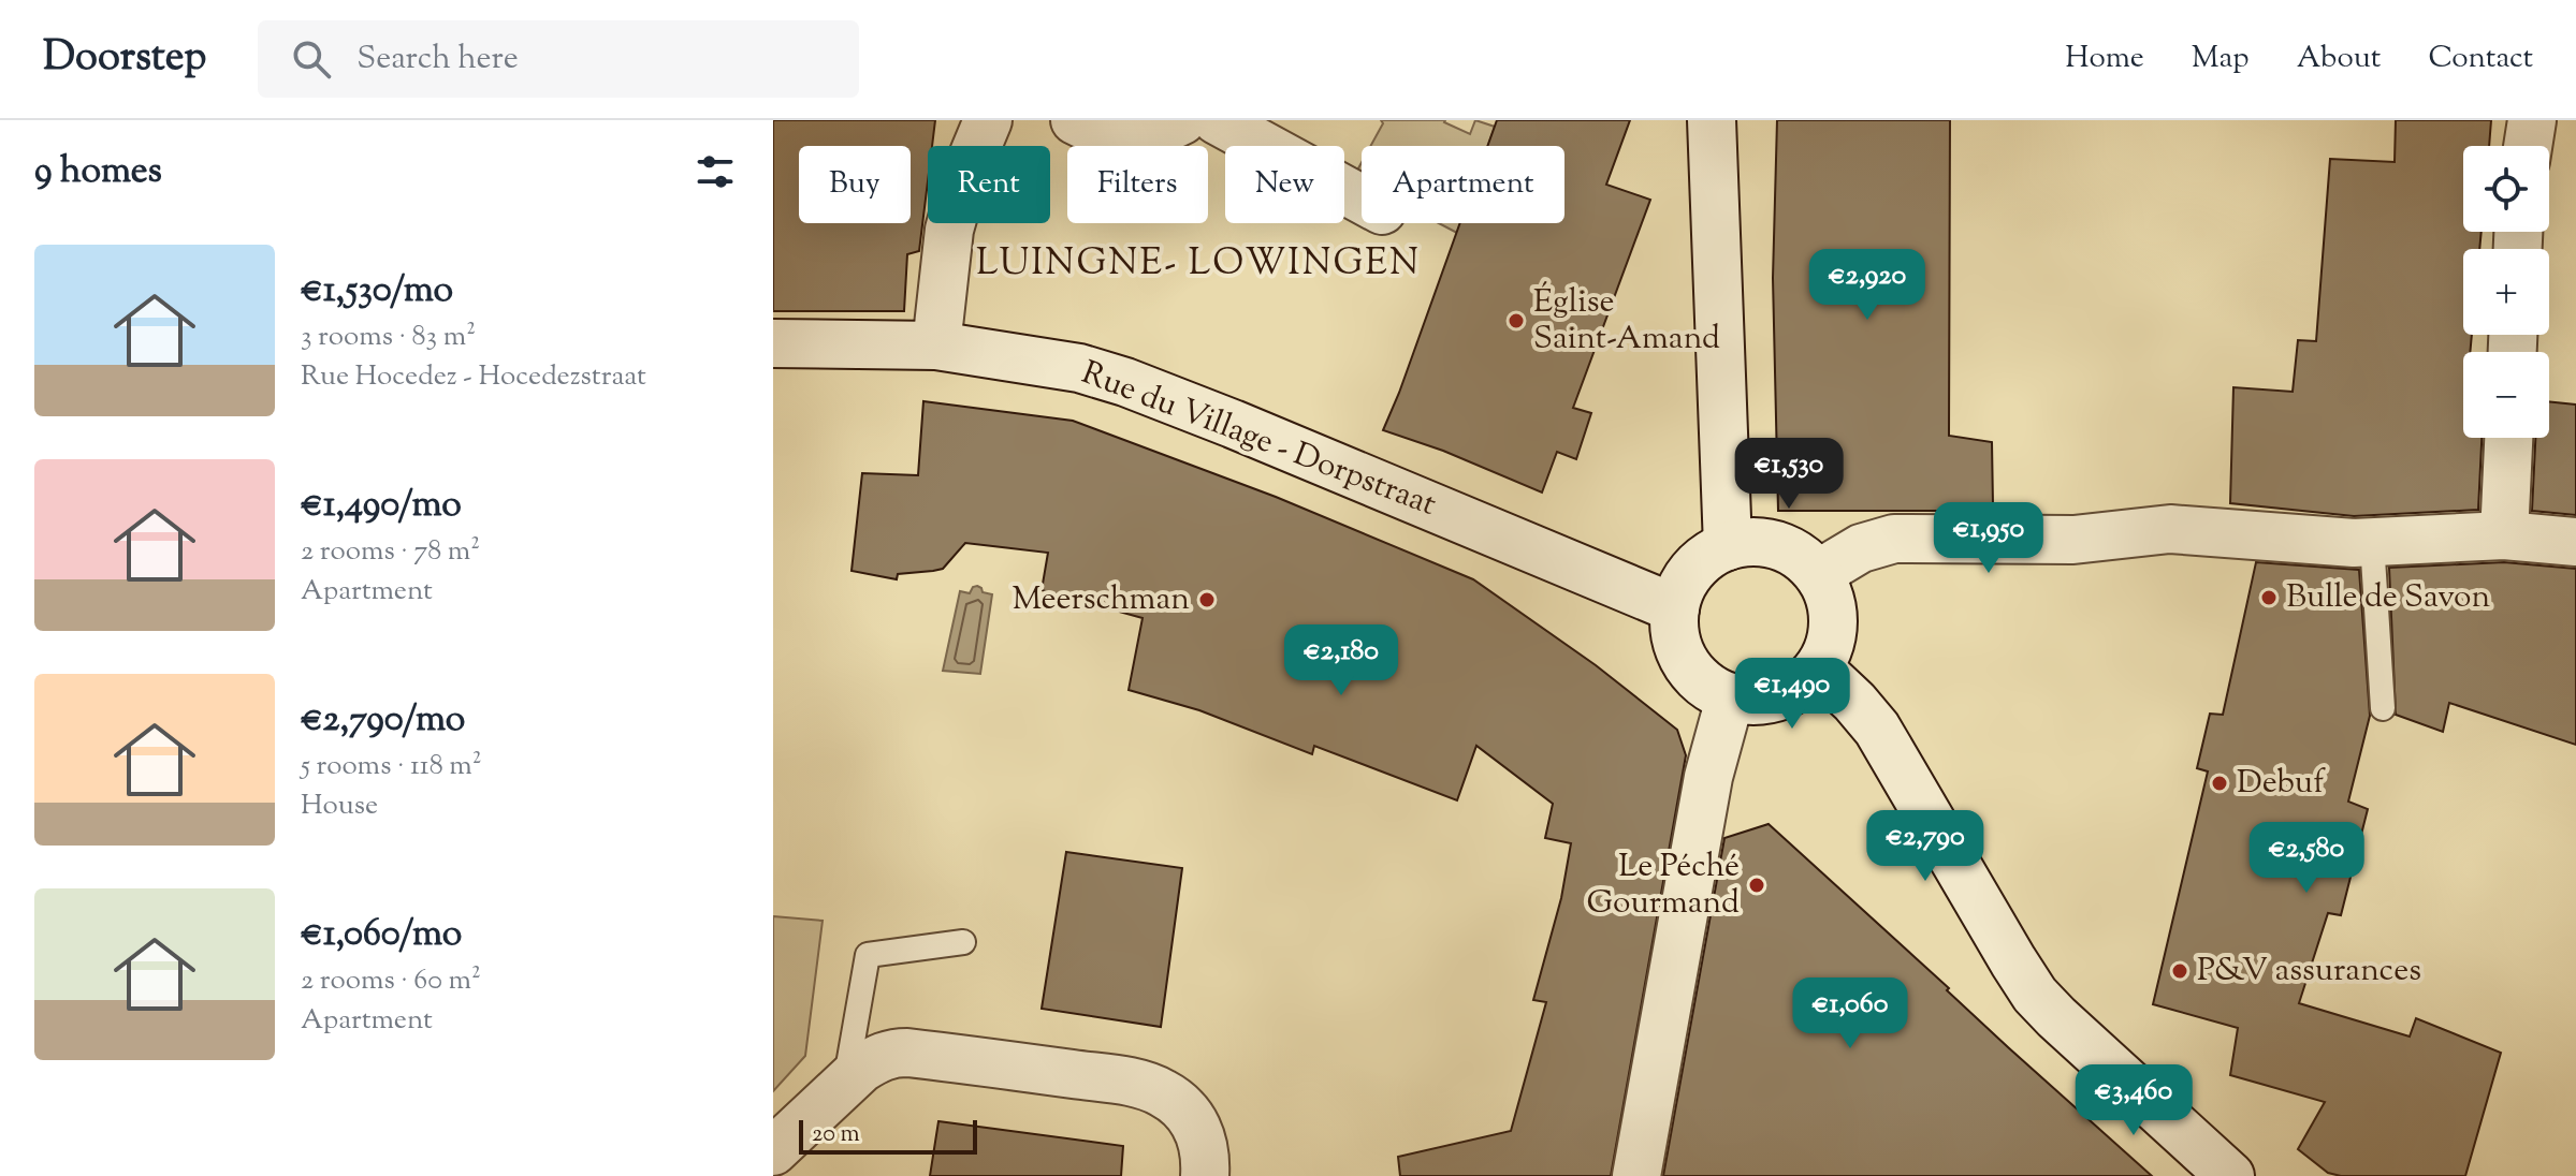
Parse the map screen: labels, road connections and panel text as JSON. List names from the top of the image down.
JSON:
{
  "streets": {
    "street": ["Rue du Village - Dorpstraat"]
  },
  "districts": ["LUINGNE- LOWINGEN"],
  "places": [
    "Église Saint-Amand",
    "Bulle de Savon",
    "Meerschman",
    "Debuf",
    "Le Péché Gourmand",
    "P&V assurances"
  ],
  "scale_bar": "20 m",
  "page": {
    "header": "Doorstep",
    "search": "Search here",
    "nav": [
      "Home",
      "Map",
      "About",
      "Contact"
    ],
    "heading": "9 homes",
    "map_buttons": ["+", "−"],
    "chip": [
      "Buy",
      "Rent",
      "Filters",
      "New",
      "Apartment"
    ],
    "list": [
      {
        "name": "€1,530/mo",
        "note": "3 rooms · 83 m² · Rue Hocedez - Hocedezstraat"
      },
      {
        "name": "€1,490/mo",
        "note": "2 rooms · 78 m² · Apartment"
      },
      {
        "name": "€2,790/mo",
        "note": "5 rooms · 118 m² · House"
      },
      {
        "name": "€1,060/mo",
        "note": "2 rooms · 60 m² · Apartment"
      }
    ],
    "price": [
      "€2,920",
      "€1,530",
      "€1,950",
      "€2,180",
      "€1,490",
      "€2,790",
      "€2,580",
      "€1,060",
      "€3,460"
    ],
    "scale": "20 m"
  }
}
